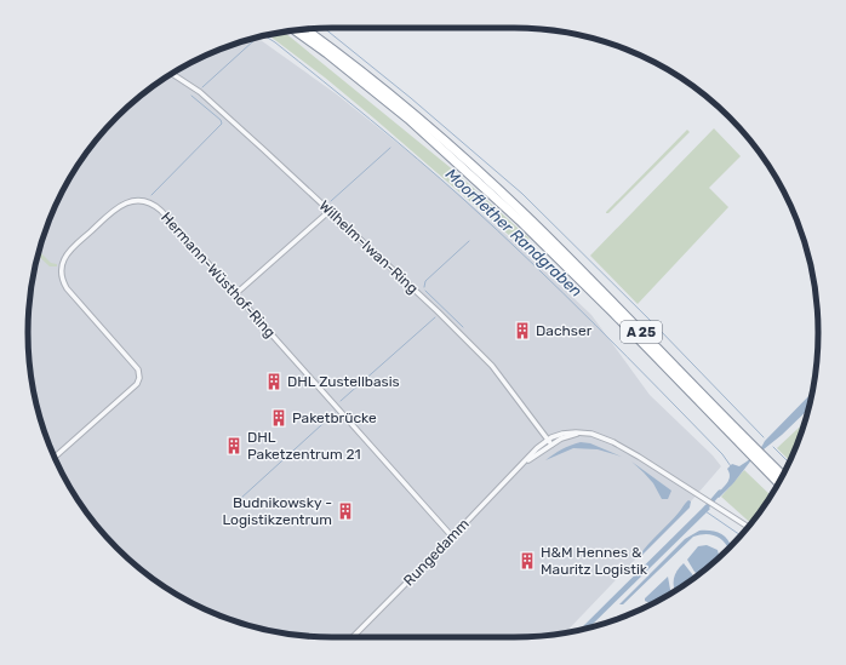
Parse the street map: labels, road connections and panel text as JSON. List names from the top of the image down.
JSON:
{
  "streets": {
    "highway": ["A 25"],
    "street": ["Wilhelm-Iwan-Ring", "Hermann-Wüsthof-Ring", "Rungedamm"]
  },
  "crossings": [
    ["Wilhelm-Iwan-Ring", "Rungedamm"],
    ["Hermann-Wüsthof-Ring", "Rungedamm"]
  ],
  "water": ["Moorflether Randgraben"],
  "places": {
    "building": [
      "Dachser",
      "DHL Zustellbasis",
      "Paketbrücke",
      "DHL Paketzentrum 21",
      "Budnikowsky - Logistikzentrum",
      "H&M Hennes & Mauritz Logistik"
    ]
  }
}
